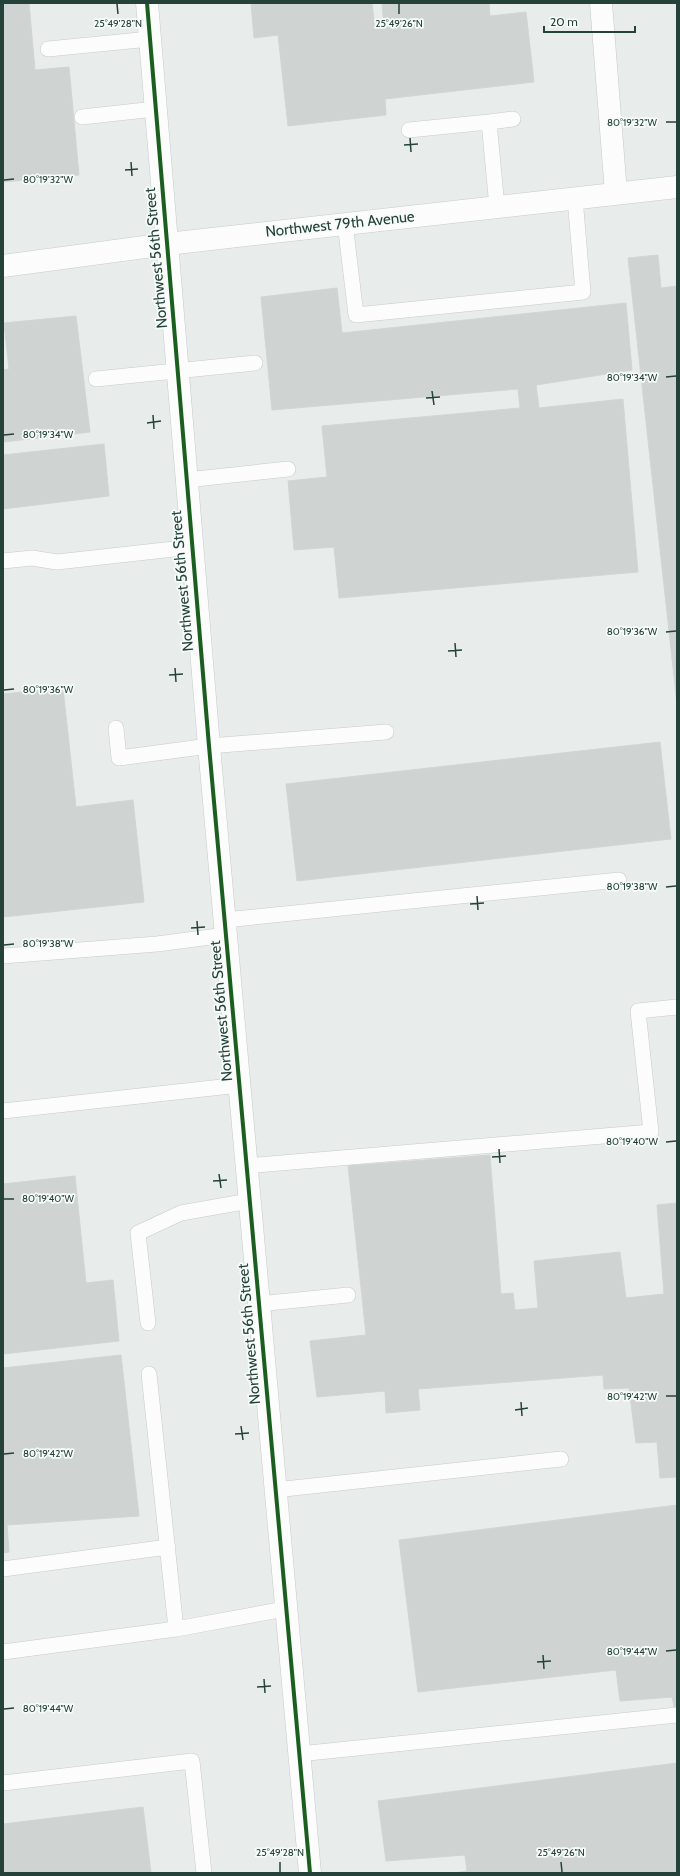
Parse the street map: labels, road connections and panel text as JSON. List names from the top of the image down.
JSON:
{
  "streets": {
    "street": ["Northwest 79th Avenue", "Northwest 56th Street"]
  },
  "crossings": [
    ["Northwest 79th Avenue", "Northwest 56th Street"]
  ],
  "scale_bar": "20 m",
  "coordinates": [
    "25°49'28\"N",
    "25°49'26\"N",
    "80°19'32\"W",
    "80°19'34\"W",
    "80°19'36\"W",
    "80°19'38\"W",
    "80°19'40\"W",
    "80°19'42\"W",
    "80°19'44\"W"
  ]
}
